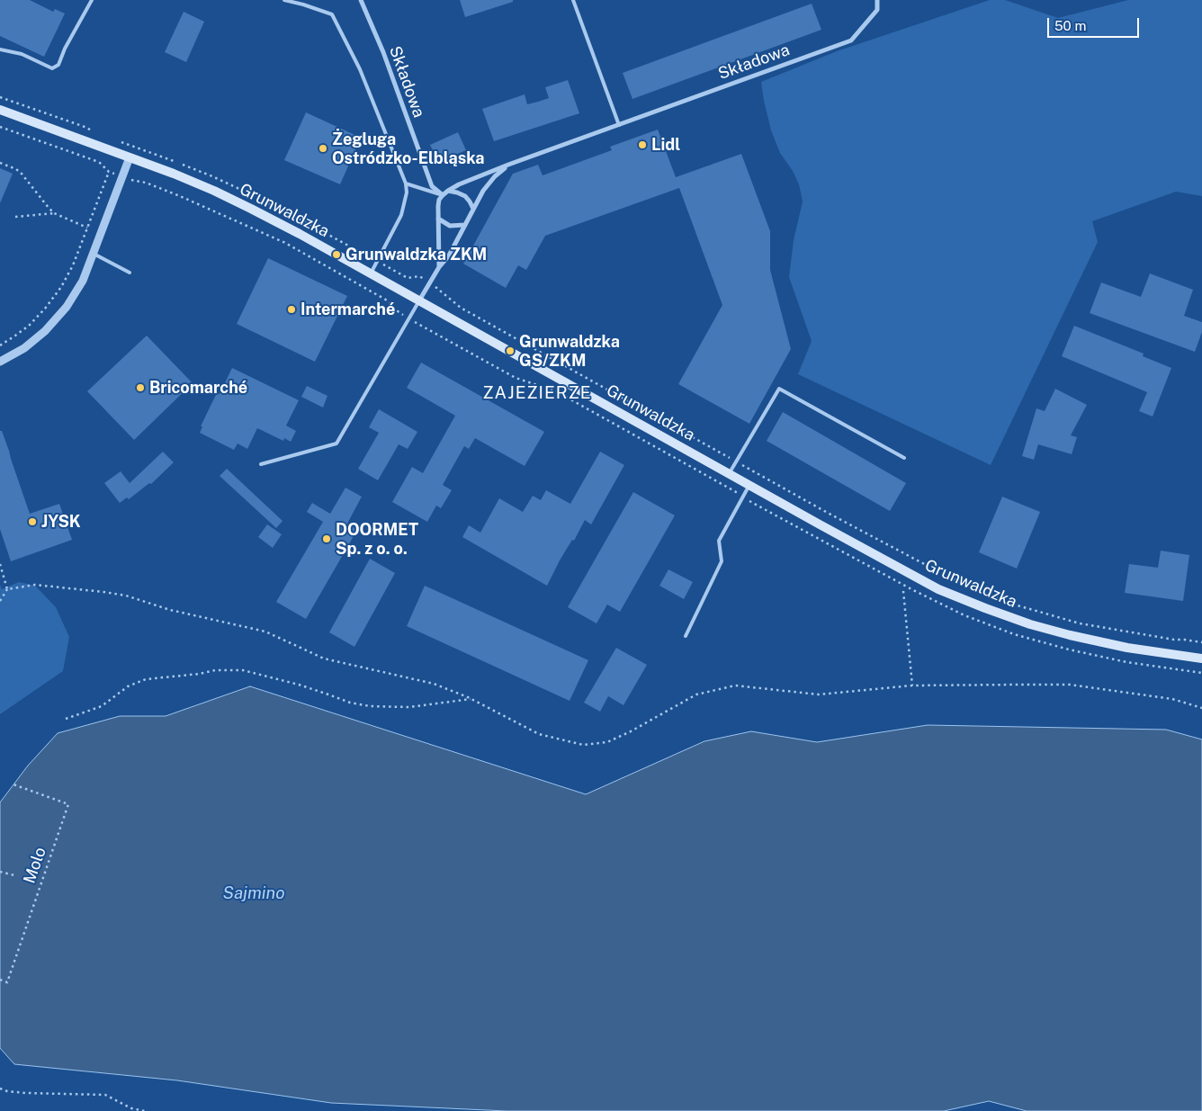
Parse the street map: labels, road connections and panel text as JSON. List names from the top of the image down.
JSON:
{
  "streets": {
    "main road": ["Grunwaldzka"],
    "street": ["Składowa"],
    "path": ["Molo"]
  },
  "crossings": [
    ["Składowa", "Grunwaldzka"]
  ],
  "districts": ["ZAJEZIERZE"],
  "water": ["Sajmino"],
  "places": [
    "Lidl",
    "Żegluga Ostródzko-Elbląska",
    "Grunwaldzka ZKM",
    "Intermarché",
    "Grunwaldzka GS/ZKM",
    "Bricomarché",
    "JYSK",
    "DOORMET Sp. z o. o."
  ],
  "scale_bar": "50 m"
}
